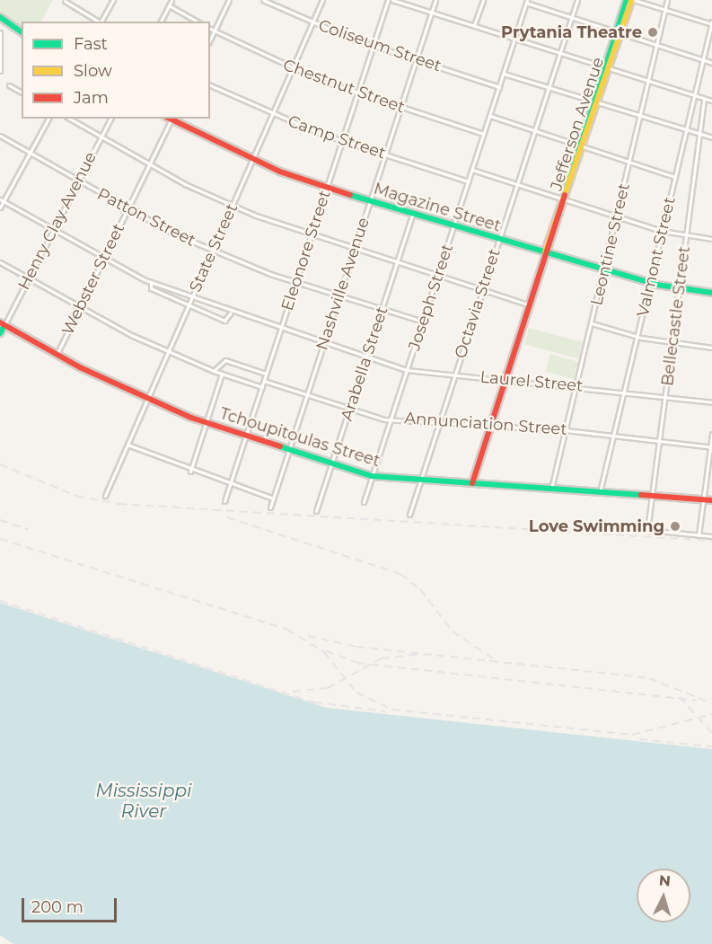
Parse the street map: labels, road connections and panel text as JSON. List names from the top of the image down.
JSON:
{
  "streets": {
    "street": [
      "Coliseum Street",
      "Chestnut Street",
      "Jefferson Avenue",
      "Camp Street",
      "Magazine Street",
      "Patton Street",
      "Henry Clay Avenue",
      "Leontine Street",
      "State Street",
      "Eleonore Street",
      "Valmont Street",
      "Webster Street",
      "Nashville Avenue",
      "Joseph Street",
      "Octavia Street",
      "Bellecastle Street",
      "Arabella Street",
      "Laurel Street",
      "Annunciation Street",
      "Tchoupitoulas Street"
    ]
  },
  "crossings": [
    ["Coliseum Street", "State Street"],
    ["Coliseum Street", "Eleonore Street"],
    ["Coliseum Street", "Nashville Avenue"],
    ["Coliseum Street", "Joseph Street"],
    ["Chestnut Street", "State Street"],
    ["Chestnut Street", "Eleonore Street"],
    ["Chestnut Street", "Nashville Avenue"],
    ["Chestnut Street", "Joseph Street"],
    ["Jefferson Avenue", "Magazine Street"],
    ["Jefferson Avenue", "Laurel Street"],
    ["Jefferson Avenue", "Annunciation Street"],
    ["Jefferson Avenue", "Tchoupitoulas Street"],
    ["Camp Street", "State Street"],
    ["Camp Street", "Eleonore Street"],
    ["Camp Street", "Nashville Avenue"],
    ["Camp Street", "Joseph Street"],
    ["Magazine Street", "Leontine Street"],
    ["Magazine Street", "State Street"],
    ["Magazine Street", "Eleonore Street"],
    ["Magazine Street", "Valmont Street"],
    ["Magazine Street", "Webster Street"],
    ["Magazine Street", "Nashville Avenue"],
    ["Magazine Street", "Joseph Street"],
    ["Magazine Street", "Octavia Street"],
    ["Magazine Street", "Bellecastle Street"],
    ["Magazine Street", "Arabella Street"],
    ["Patton Street", "Henry Clay Avenue"],
    ["Patton Street", "State Street"],
    ["Patton Street", "Eleonore Street"],
    ["Patton Street", "Webster Street"],
    ["Patton Street", "Nashville Avenue"],
    ["Patton Street", "Joseph Street"],
    ["Patton Street", "Arabella Street"],
    ["Henry Clay Avenue", "Laurel Street"],
    ["Henry Clay Avenue", "Tchoupitoulas Street"],
    ["Leontine Street", "Laurel Street"],
    ["Leontine Street", "Annunciation Street"],
    ["Leontine Street", "Tchoupitoulas Street"],
    ["State Street", "Laurel Street"],
    ["State Street", "Tchoupitoulas Street"],
    ["Eleonore Street", "Laurel Street"],
    ["Eleonore Street", "Annunciation Street"],
    ["Eleonore Street", "Tchoupitoulas Street"],
    ["Valmont Street", "Laurel Street"],
    ["Valmont Street", "Annunciation Street"],
    ["Valmont Street", "Tchoupitoulas Street"],
    ["Webster Street", "Laurel Street"],
    ["Webster Street", "Tchoupitoulas Street"],
    ["Nashville Avenue", "Laurel Street"],
    ["Nashville Avenue", "Annunciation Street"],
    ["Nashville Avenue", "Tchoupitoulas Street"],
    ["Joseph Street", "Laurel Street"],
    ["Joseph Street", "Annunciation Street"],
    ["Joseph Street", "Tchoupitoulas Street"],
    ["Octavia Street", "Laurel Street"],
    ["Octavia Street", "Annunciation Street"],
    ["Octavia Street", "Tchoupitoulas Street"],
    ["Bellecastle Street", "Laurel Street"],
    ["Bellecastle Street", "Annunciation Street"],
    ["Bellecastle Street", "Tchoupitoulas Street"],
    ["Arabella Street", "Laurel Street"],
    ["Arabella Street", "Annunciation Street"],
    ["Arabella Street", "Tchoupitoulas Street"]
  ],
  "water": ["Mississippi River"],
  "places": ["Prytania Theatre", "Love Swimming"],
  "legend": ["Fast", "Slow", "Jam"],
  "scale_bar": "200 m",
  "north": "top"
}
